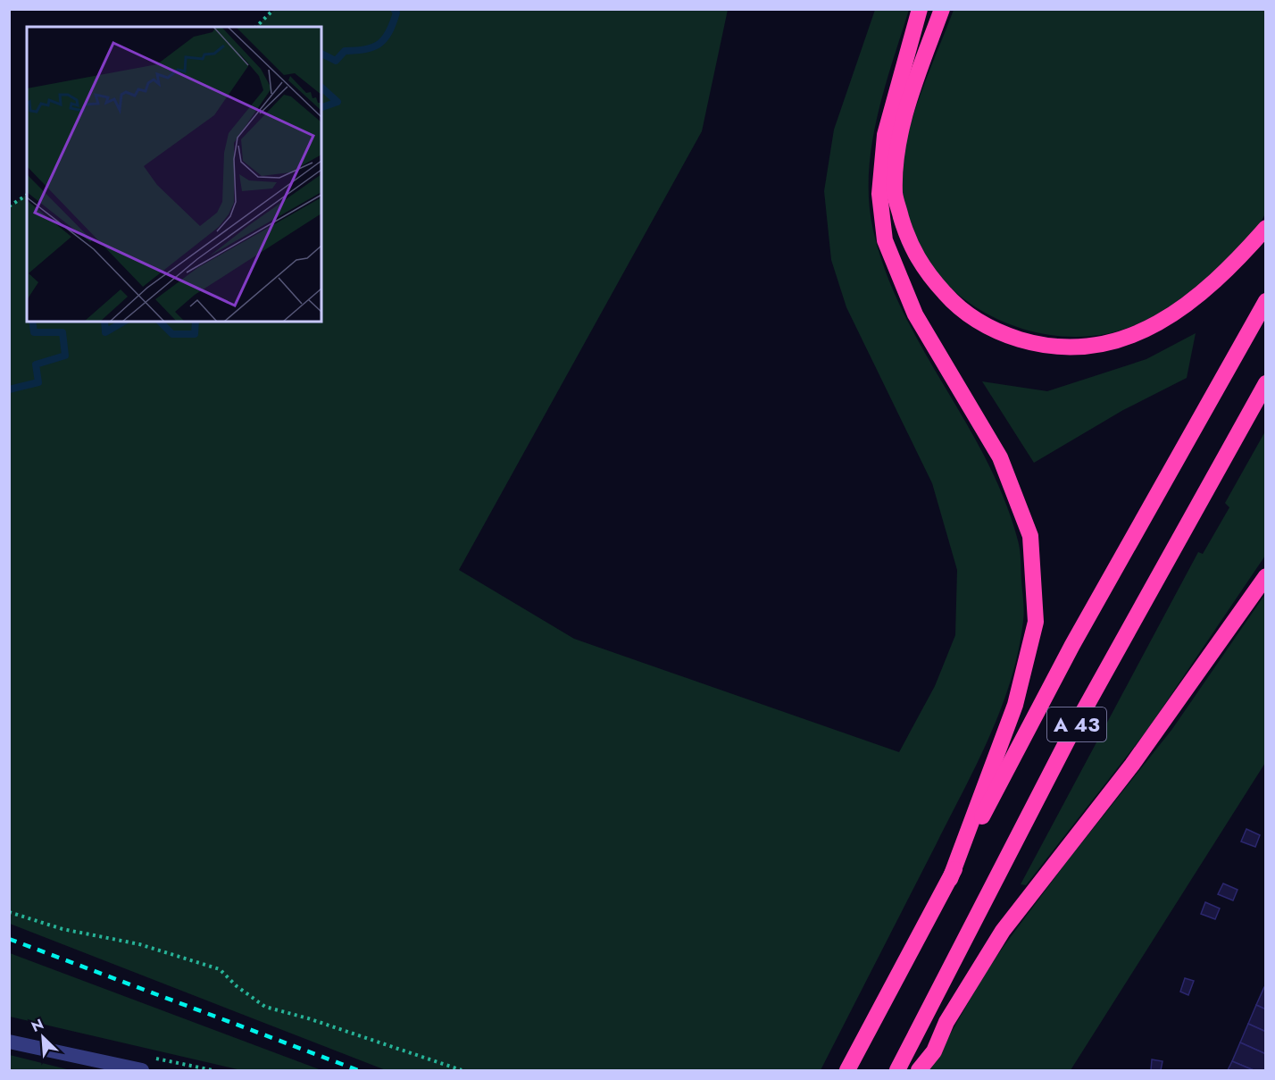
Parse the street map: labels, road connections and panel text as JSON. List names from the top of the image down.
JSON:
{
  "streets": {
    "highway": ["A 43"]
  },
  "north": "top left"
}
